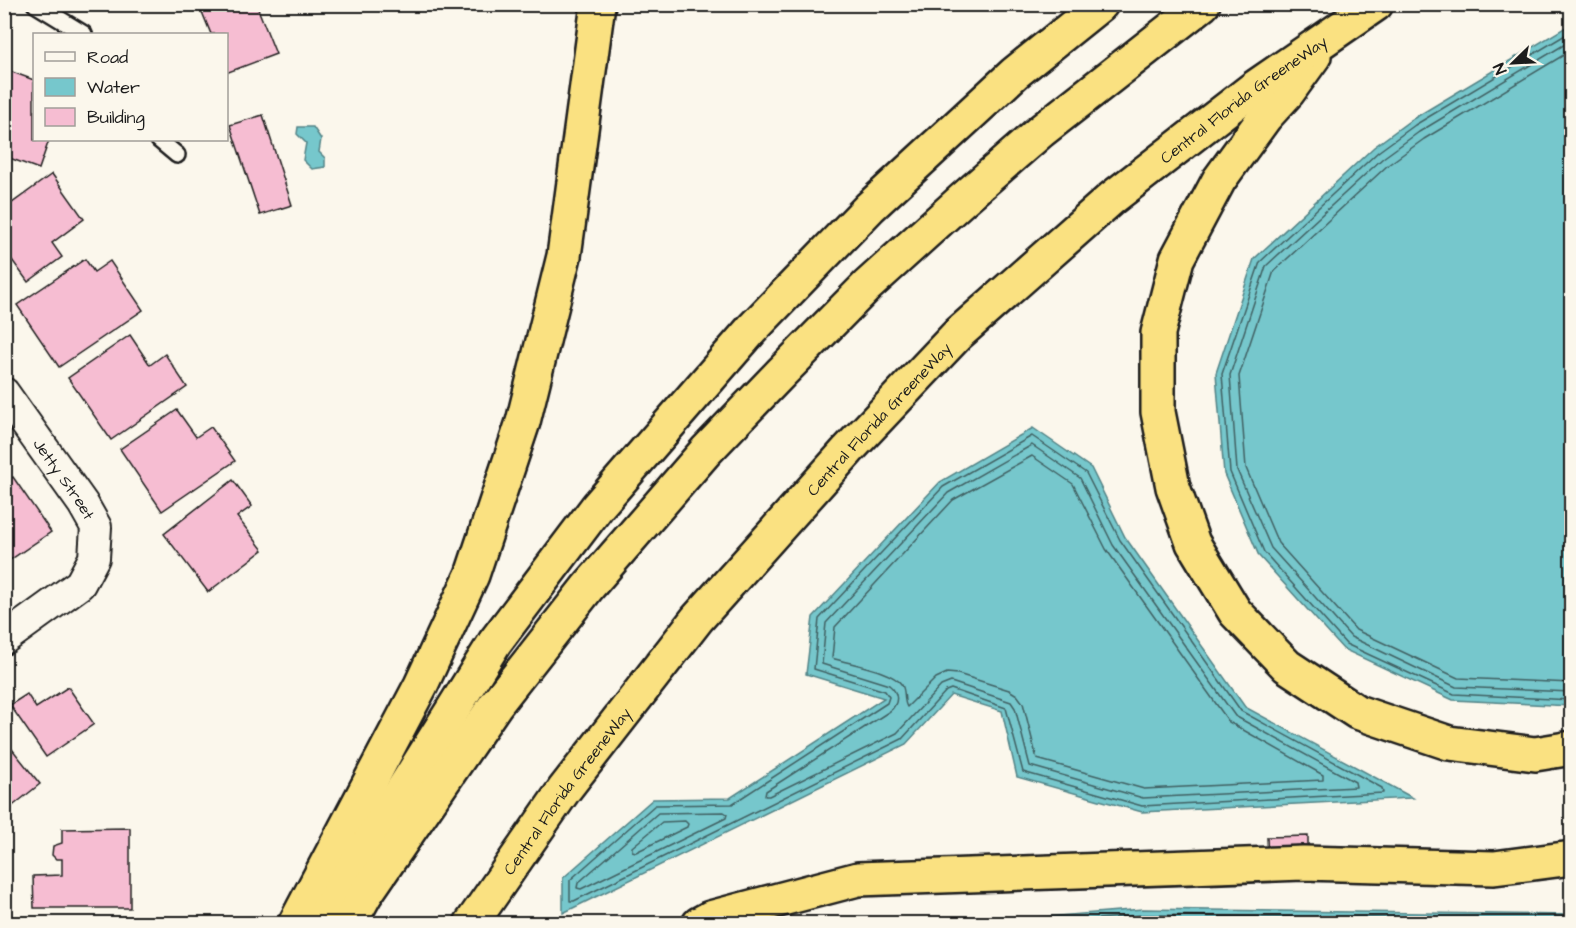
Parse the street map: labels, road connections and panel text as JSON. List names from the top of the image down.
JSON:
{
  "streets": {
    "highway": ["Central Florida GreeneWay"],
    "street": ["Jetty Street"]
  },
  "legend": ["Road", "Water", "Building"],
  "north": "bottom left"
}
